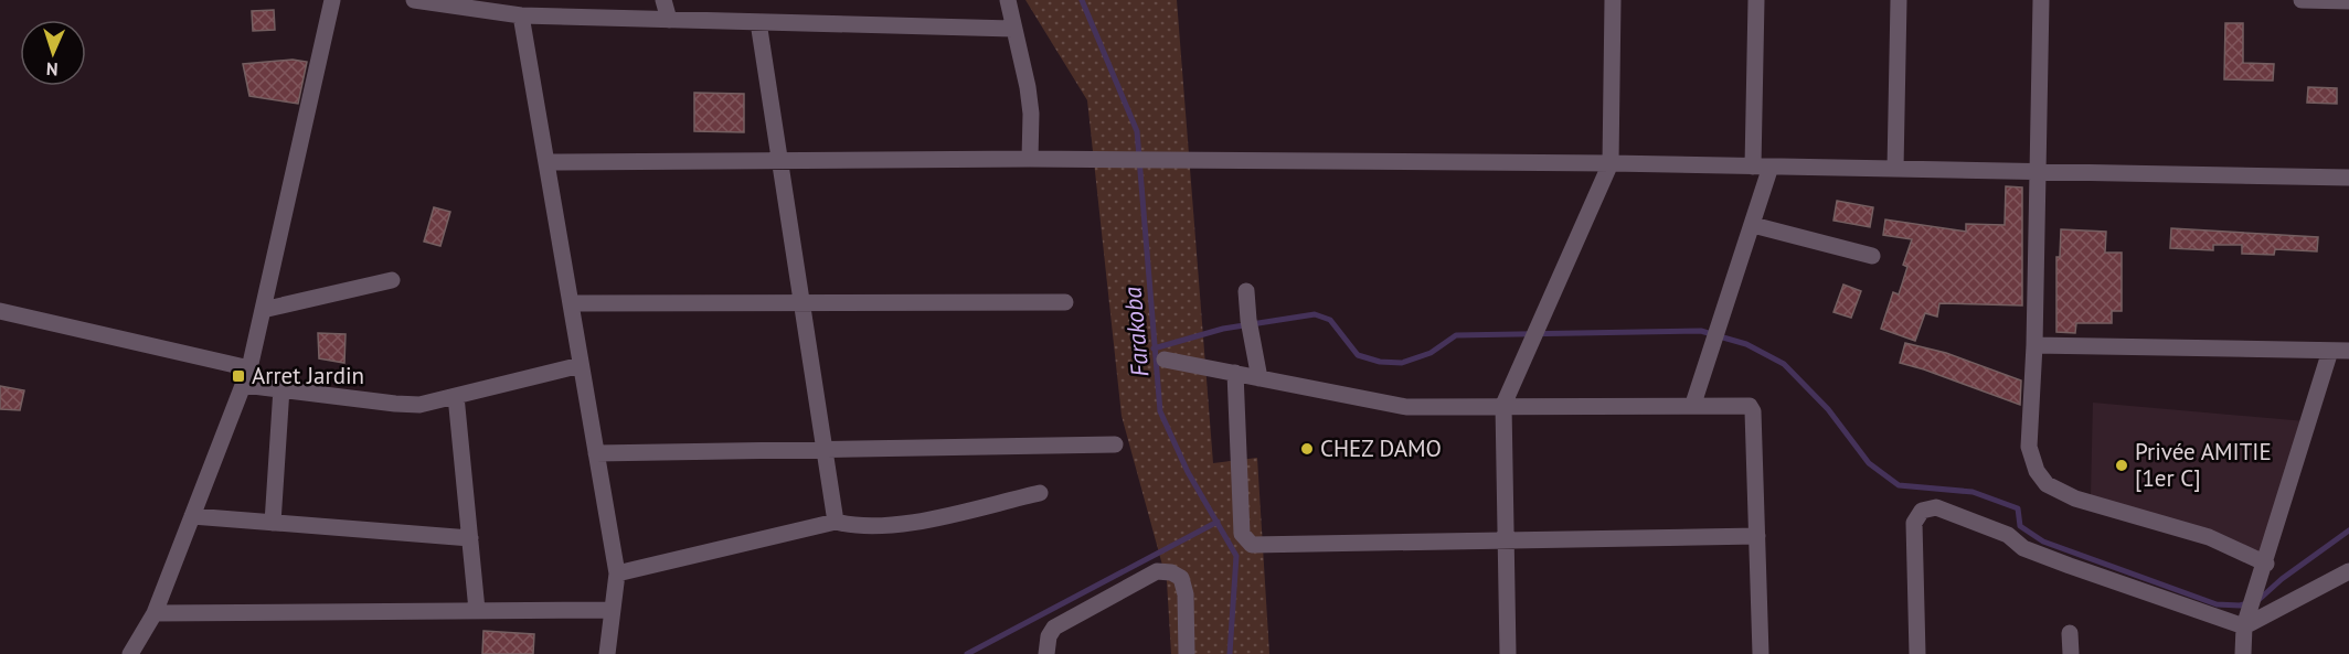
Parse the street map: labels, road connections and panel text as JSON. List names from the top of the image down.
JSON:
{
  "water": ["Farakoba"],
  "places": {
    "transit": ["Arret Jardin"],
    "other": ["CHEZ DAMO", "Privée AMITIE [1er C]"]
  },
  "north": "bottom"
}
